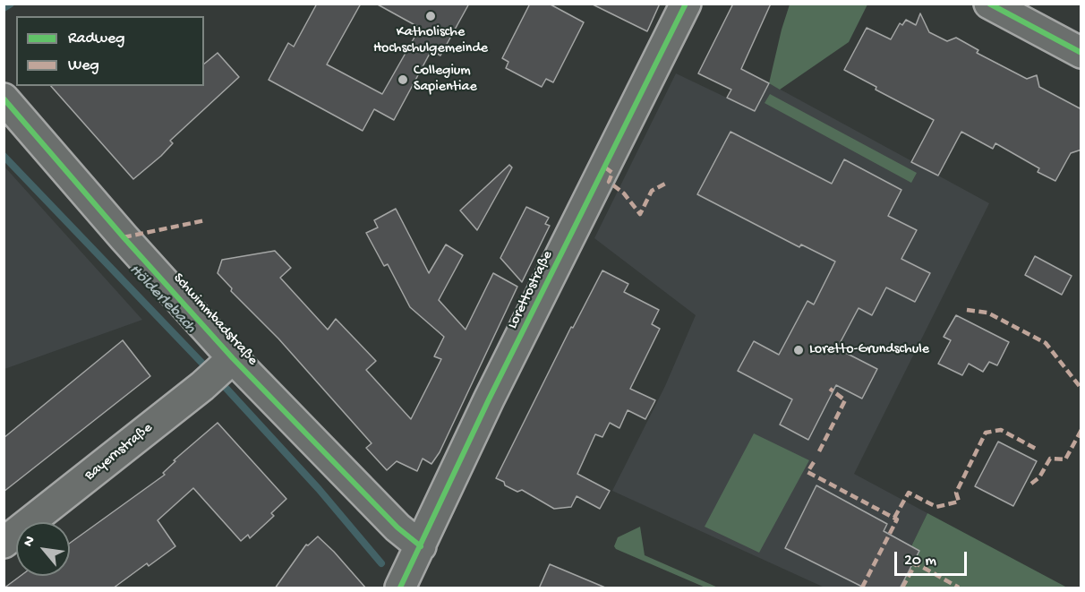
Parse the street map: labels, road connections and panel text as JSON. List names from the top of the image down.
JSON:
{
  "streets": {
    "street": ["Lorettostraße", "Schwimmbadstraße", "Bayernstraße"]
  },
  "crossings": [
    ["Lorettostraße", "Schwimmbadstraße"],
    ["Schwimmbadstraße", "Bayernstraße"]
  ],
  "water": ["Hölderlebach"],
  "places": ["Katholische Hochschulgemeinde", "Collegium Sapientiae", "Loretto-Grundschule"],
  "legend": ["Radweg", "Weg"],
  "scale_bar": "20 m",
  "north": "top left"
}
